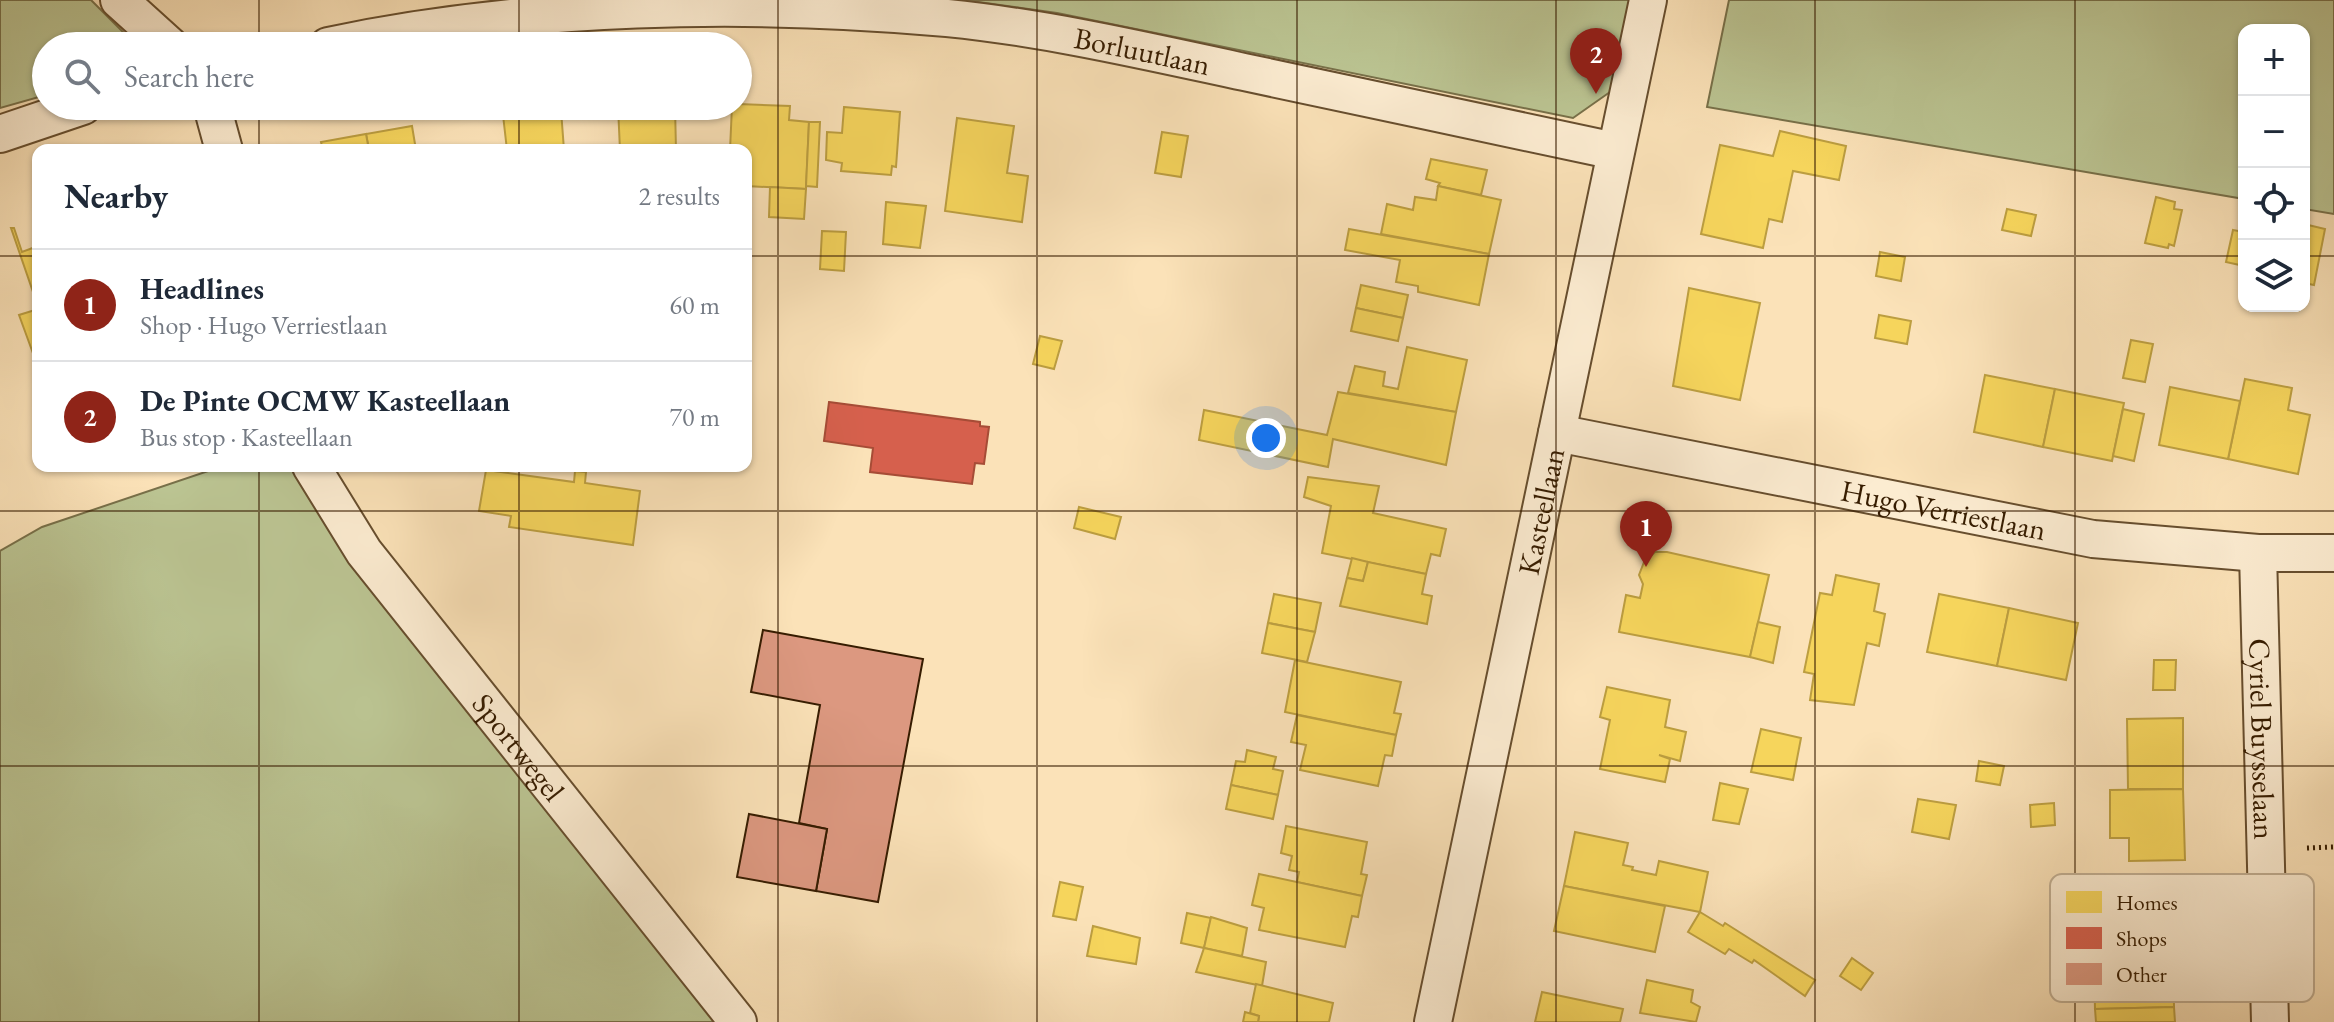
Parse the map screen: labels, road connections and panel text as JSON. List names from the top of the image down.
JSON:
{
  "streets": {
    "street": [
      "Borluutlaan",
      "Hugo Verriestlaan",
      "Kasteellaan",
      "Cyriel Buysselaan",
      "Sportwegel"
    ]
  },
  "crossings": [
    ["Borluutlaan", "Kasteellaan"],
    ["Hugo Verriestlaan", "Kasteellaan"],
    ["Hugo Verriestlaan", "Cyriel Buysselaan"]
  ],
  "legend": ["Homes", "Shops", "Other"],
  "page": {
    "map_buttons": ["+", "−"],
    "pins": ["2", "1"],
    "search": "Search here",
    "heading": ["Nearby", "2 results"],
    "list": [
      {
        "mark": "1",
        "name": "Headlines",
        "note": "Shop · Hugo Verriestlaan",
        "value": "60 m"
      },
      {
        "mark": "2",
        "name": "De Pinte OCMW Kasteellaan",
        "note": "Bus stop · Kasteellaan",
        "value": "70 m"
      }
    ]
  }
}
